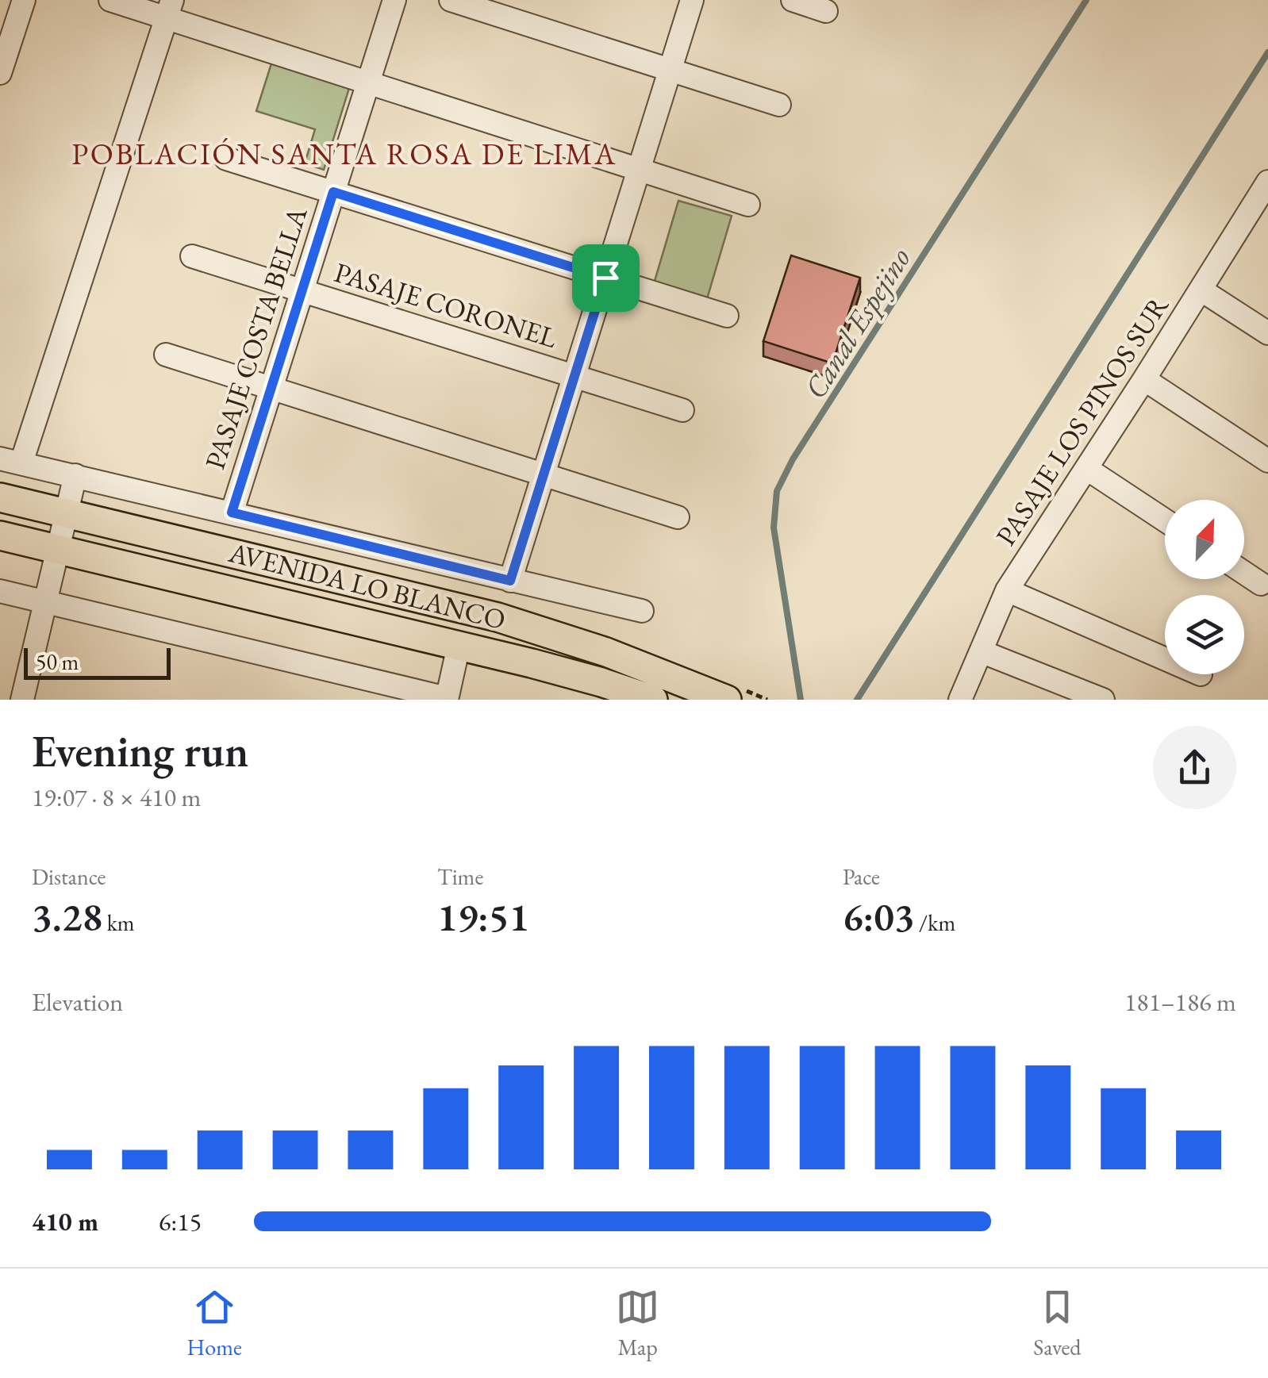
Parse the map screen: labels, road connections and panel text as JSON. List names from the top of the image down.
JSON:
{
  "streets": {
    "main road": ["AVENIDA LO BLANCO"],
    "street": ["PASAJE CORONEL", "PASAJE COSTA BELLA", "PASAJE LOS PINOS SUR"]
  },
  "crossings": [
    ["PASAJE CORONEL", "PASAJE COSTA BELLA"],
    ["PASAJE COSTA BELLA", "AVENIDA LO BLANCO"]
  ],
  "districts": ["POBLACIÓN SANTA ROSA DE LIMA"],
  "water": ["Canal Espejino"],
  "scale_bar": "50 m",
  "north": "top right",
  "page": {
    "scale": "50 m",
    "heading": ["Evening run", "19:07 · 8 × 410 m"],
    "stats": [
      ["Distance", "3.28 km"],
      ["Time", "19:51"],
      ["Pace", "6:03 /km"]
    ],
    "chart": ["Elevation", "181–186 m"],
    "list": [
      {
        "name": "410 m",
        "note": "6:15"
      }
    ],
    "tabs": ["Home", "Map", "Saved"]
  }
}
